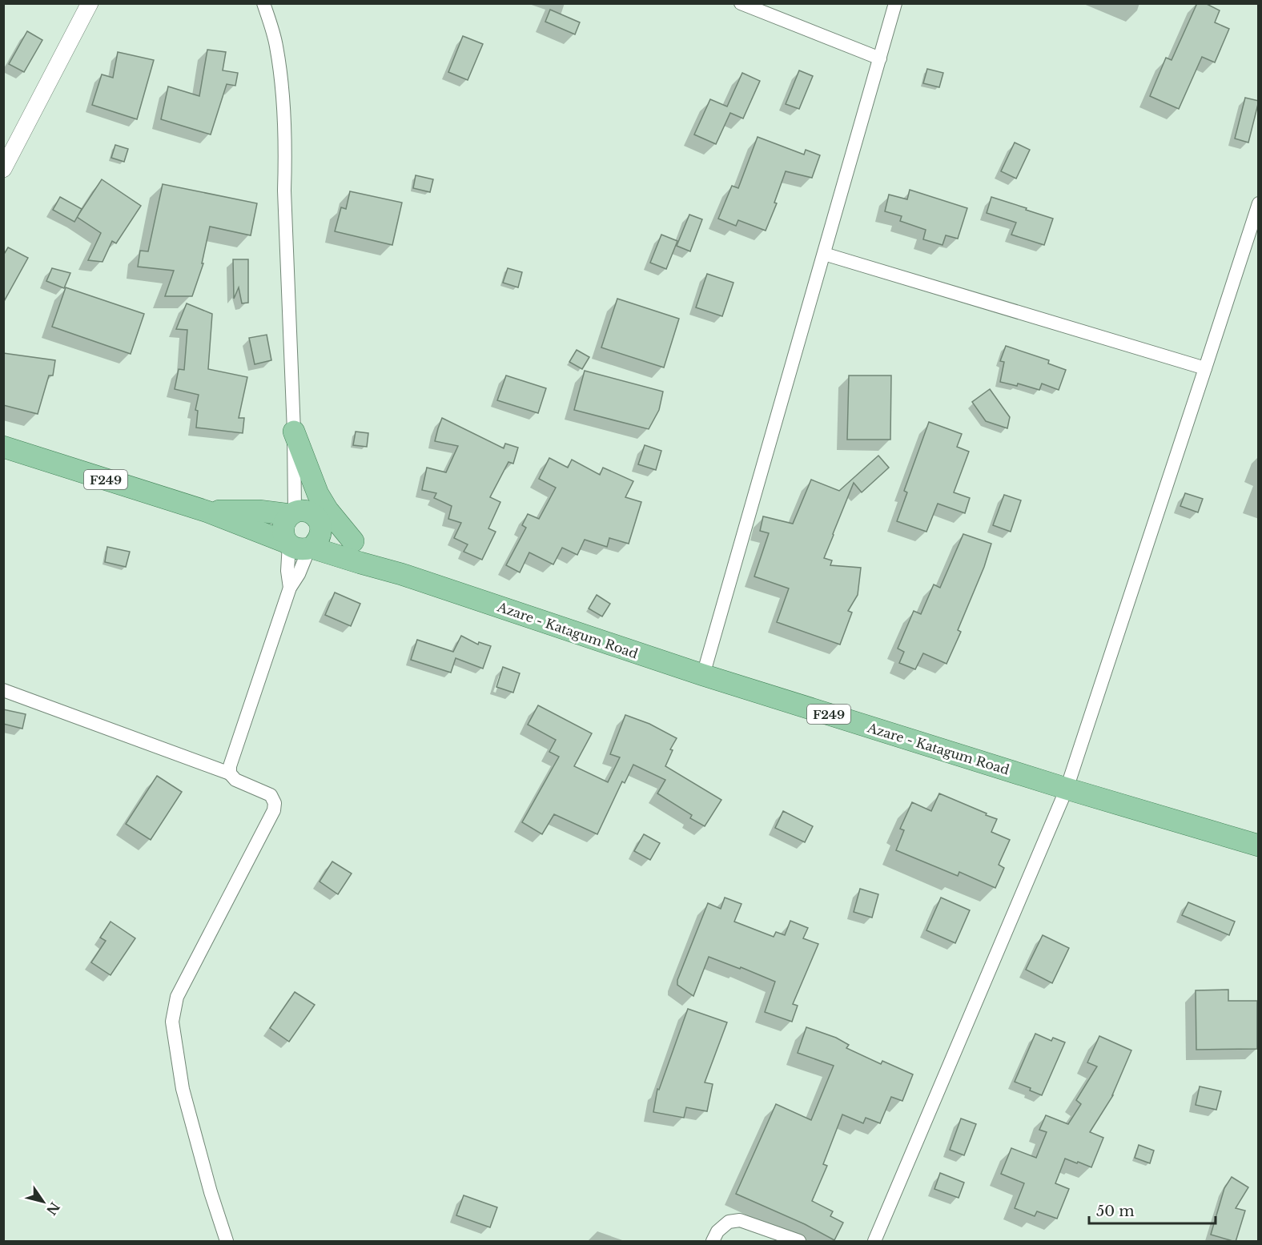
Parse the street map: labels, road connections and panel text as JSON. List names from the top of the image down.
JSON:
{
  "streets": {
    "main road": ["F249", "Azare - Katagum Road"]
  },
  "scale_bar": "50 m",
  "north": "bottom right"
}
